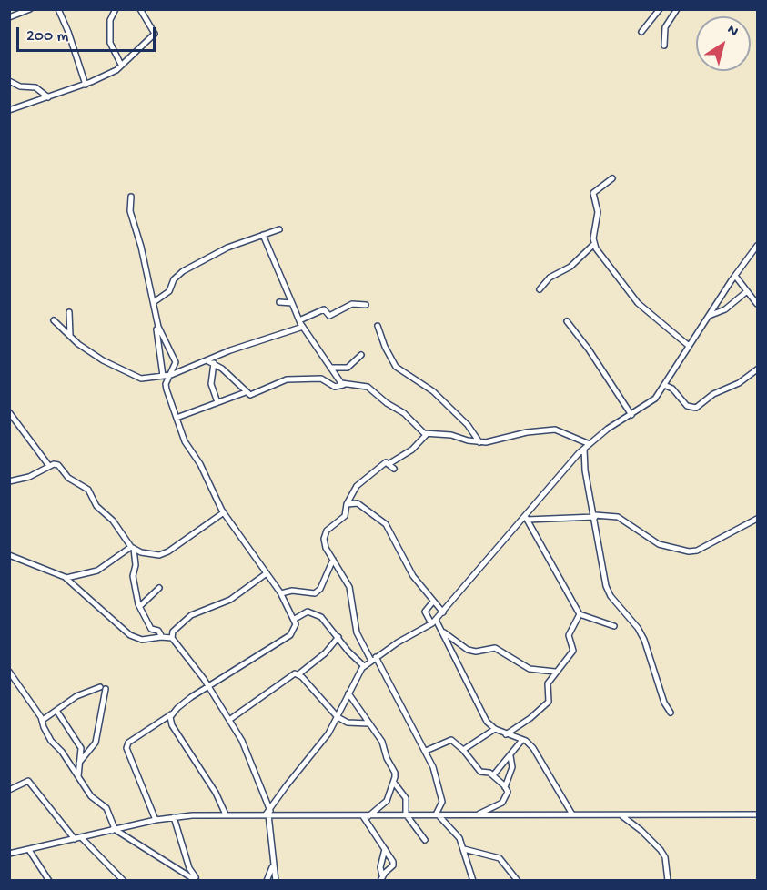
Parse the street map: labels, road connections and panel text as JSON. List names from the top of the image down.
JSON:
{
  "scale_bar": "200 m",
  "north": "top right"
}
